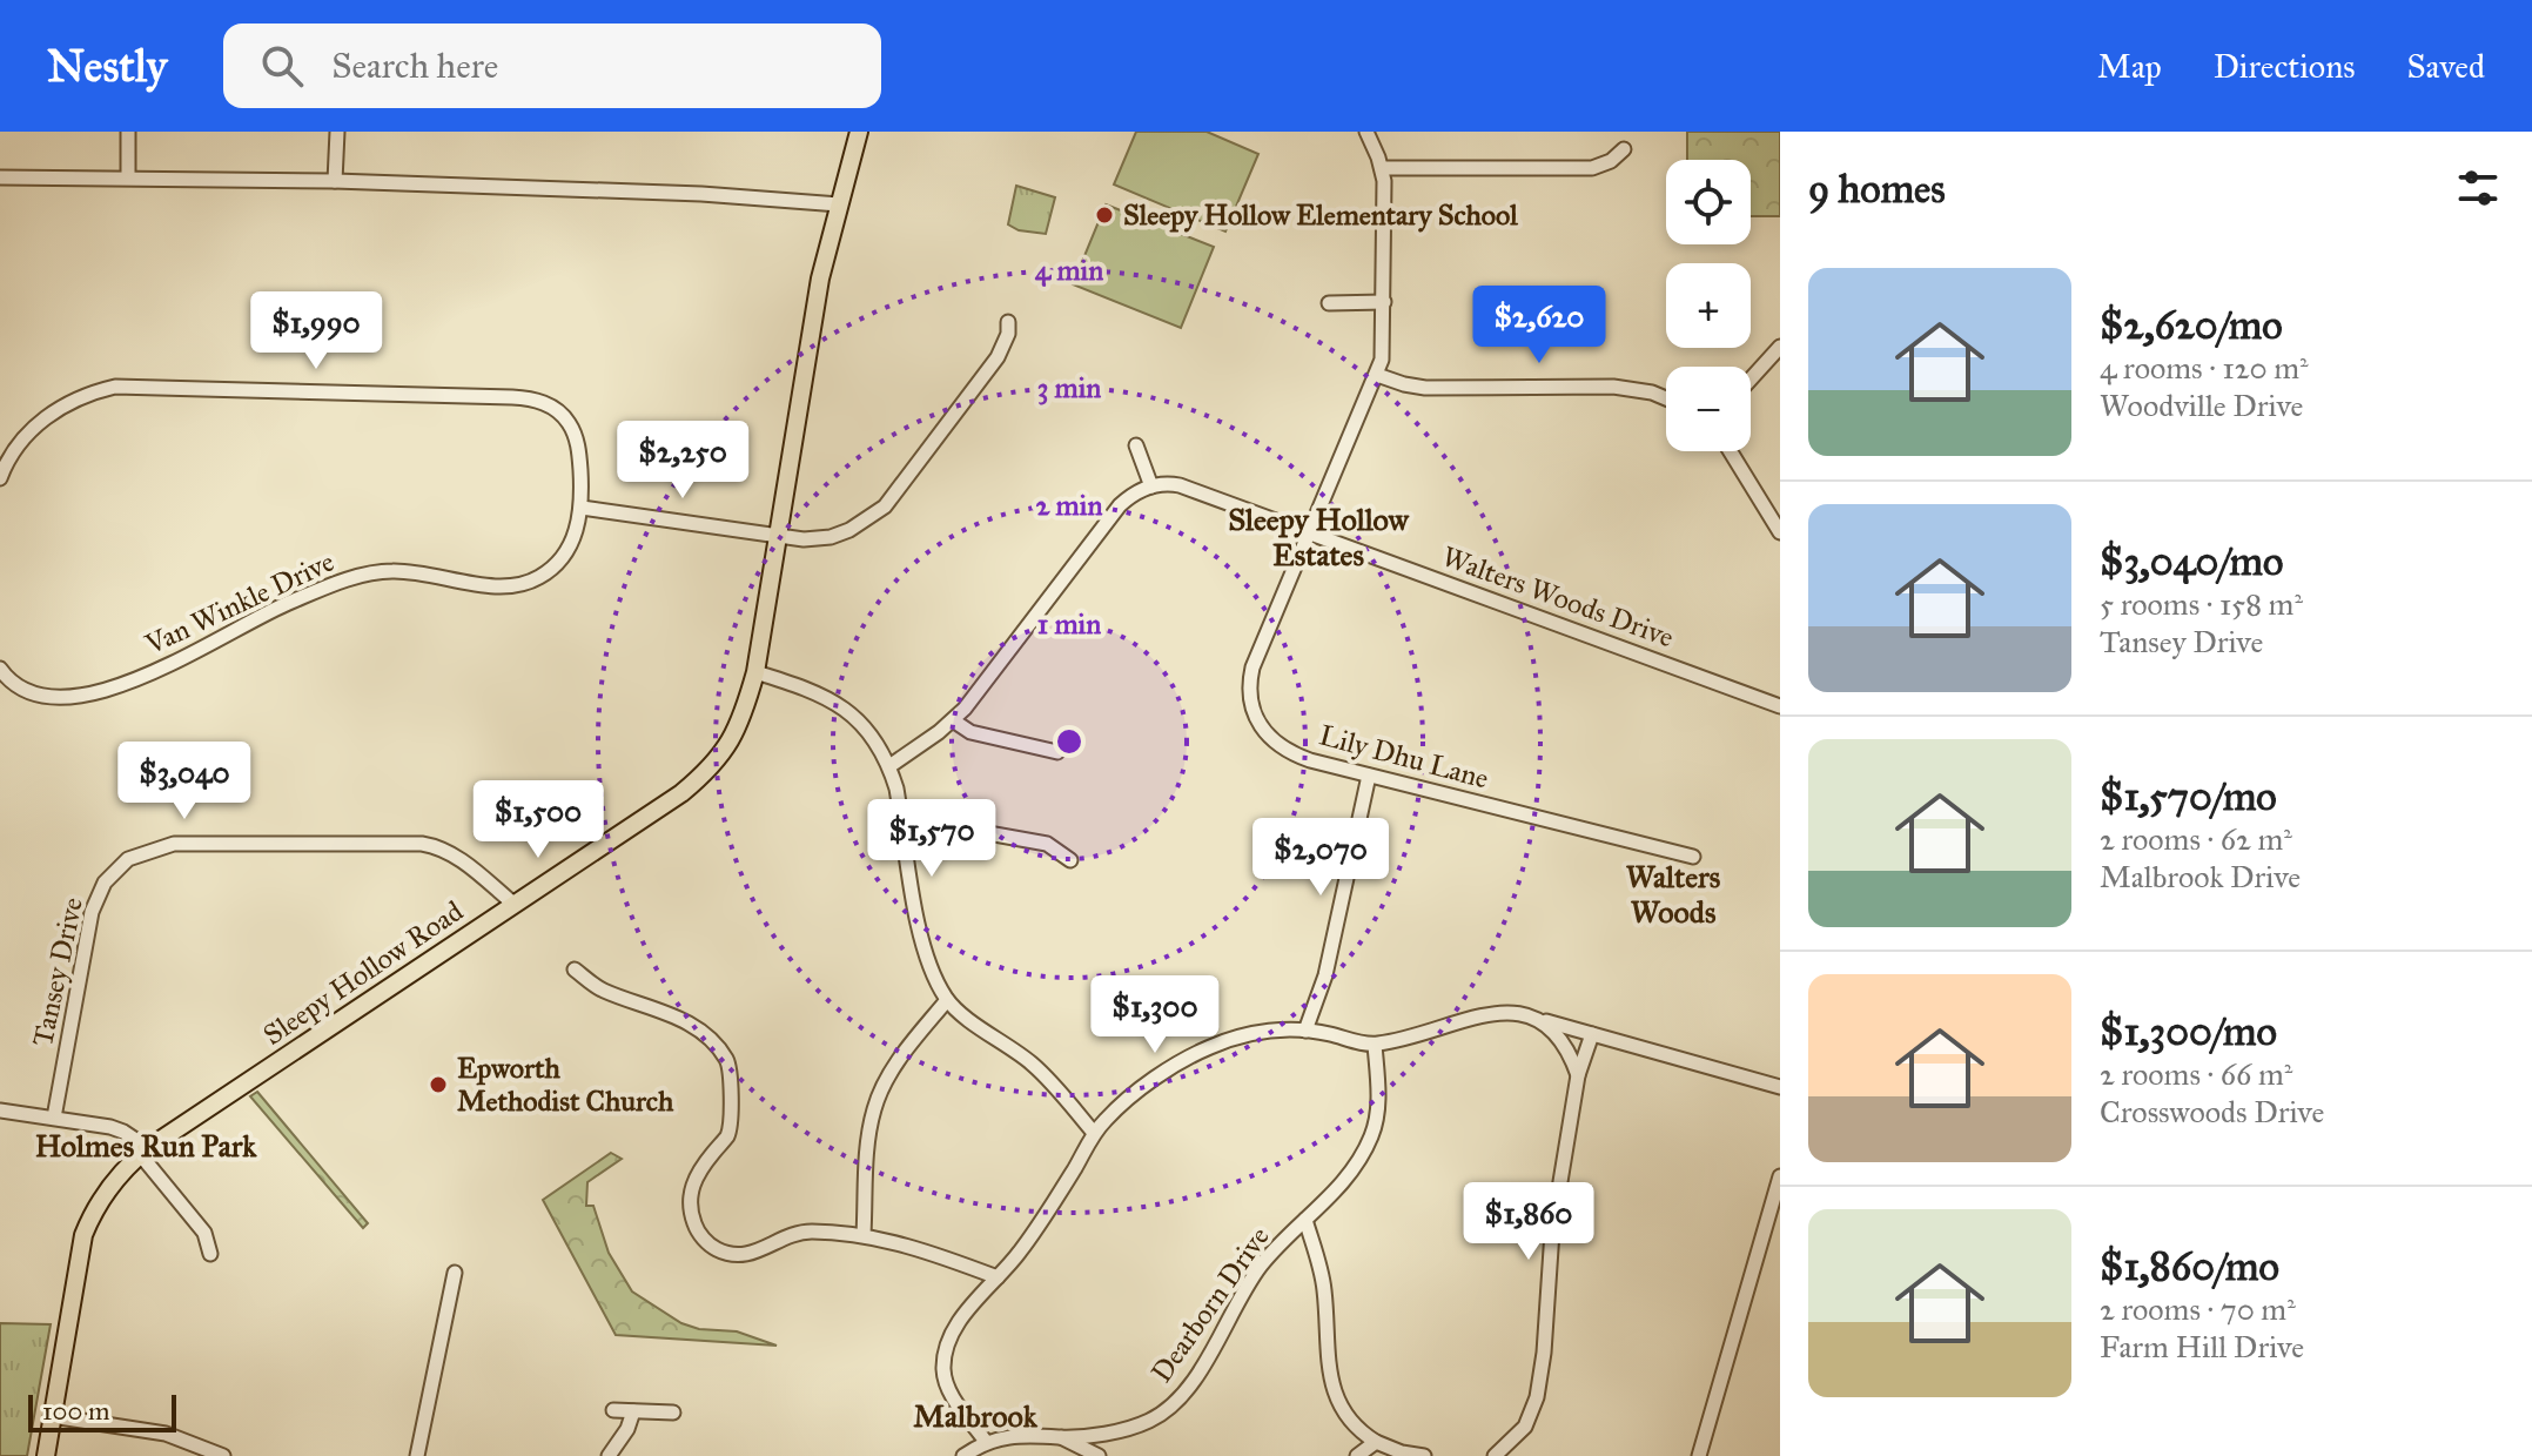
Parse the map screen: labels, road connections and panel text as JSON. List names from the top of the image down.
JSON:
{
  "streets": {
    "main road": ["Sleepy Hollow Road"],
    "street": [
      "Walters Woods Drive",
      "Van Winkle Drive",
      "Lily Dhu Lane",
      "Tansey Drive",
      "Dearborn Drive"
    ]
  },
  "crossings": [
    ["Walters Woods Drive", "Lily Dhu Lane"],
    ["Tansey Drive", "Sleepy Hollow Road"]
  ],
  "districts": [
    "Sleepy Hollow Estates",
    "Walters Woods",
    "Holmes Run Park",
    "Malbrook"
  ],
  "places": ["Sleepy Hollow Elementary School", "Epworth Methodist Church"],
  "scale_bar": "100 m",
  "page": {
    "header": "Nestly",
    "search": "Search here",
    "nav": ["Map", "Directions", "Saved"],
    "heading": "9 homes",
    "map_buttons": ["+", "−"],
    "list": [
      {
        "name": "$2,620/mo",
        "note": "4 rooms · 120 m² · Woodville Drive"
      },
      {
        "name": "$3,040/mo",
        "note": "5 rooms · 158 m² · Tansey Drive"
      },
      {
        "name": "$1,570/mo",
        "note": "2 rooms · 62 m² · Malbrook Drive"
      },
      {
        "name": "$1,300/mo",
        "note": "2 rooms · 66 m² · Crosswoods Drive"
      },
      {
        "name": "$1,860/mo",
        "note": "2 rooms · 70 m² · Farm Hill Drive"
      }
    ],
    "price": [
      "$2,620",
      "$1,990",
      "$2,250",
      "$3,040",
      "$1,500",
      "$1,570",
      "$2,070",
      "$1,300",
      "$1,860"
    ],
    "scale": "100 m"
  },
  "rings": [
    "4 min",
    "3 min",
    "2 min",
    "1 min"
  ]
}
